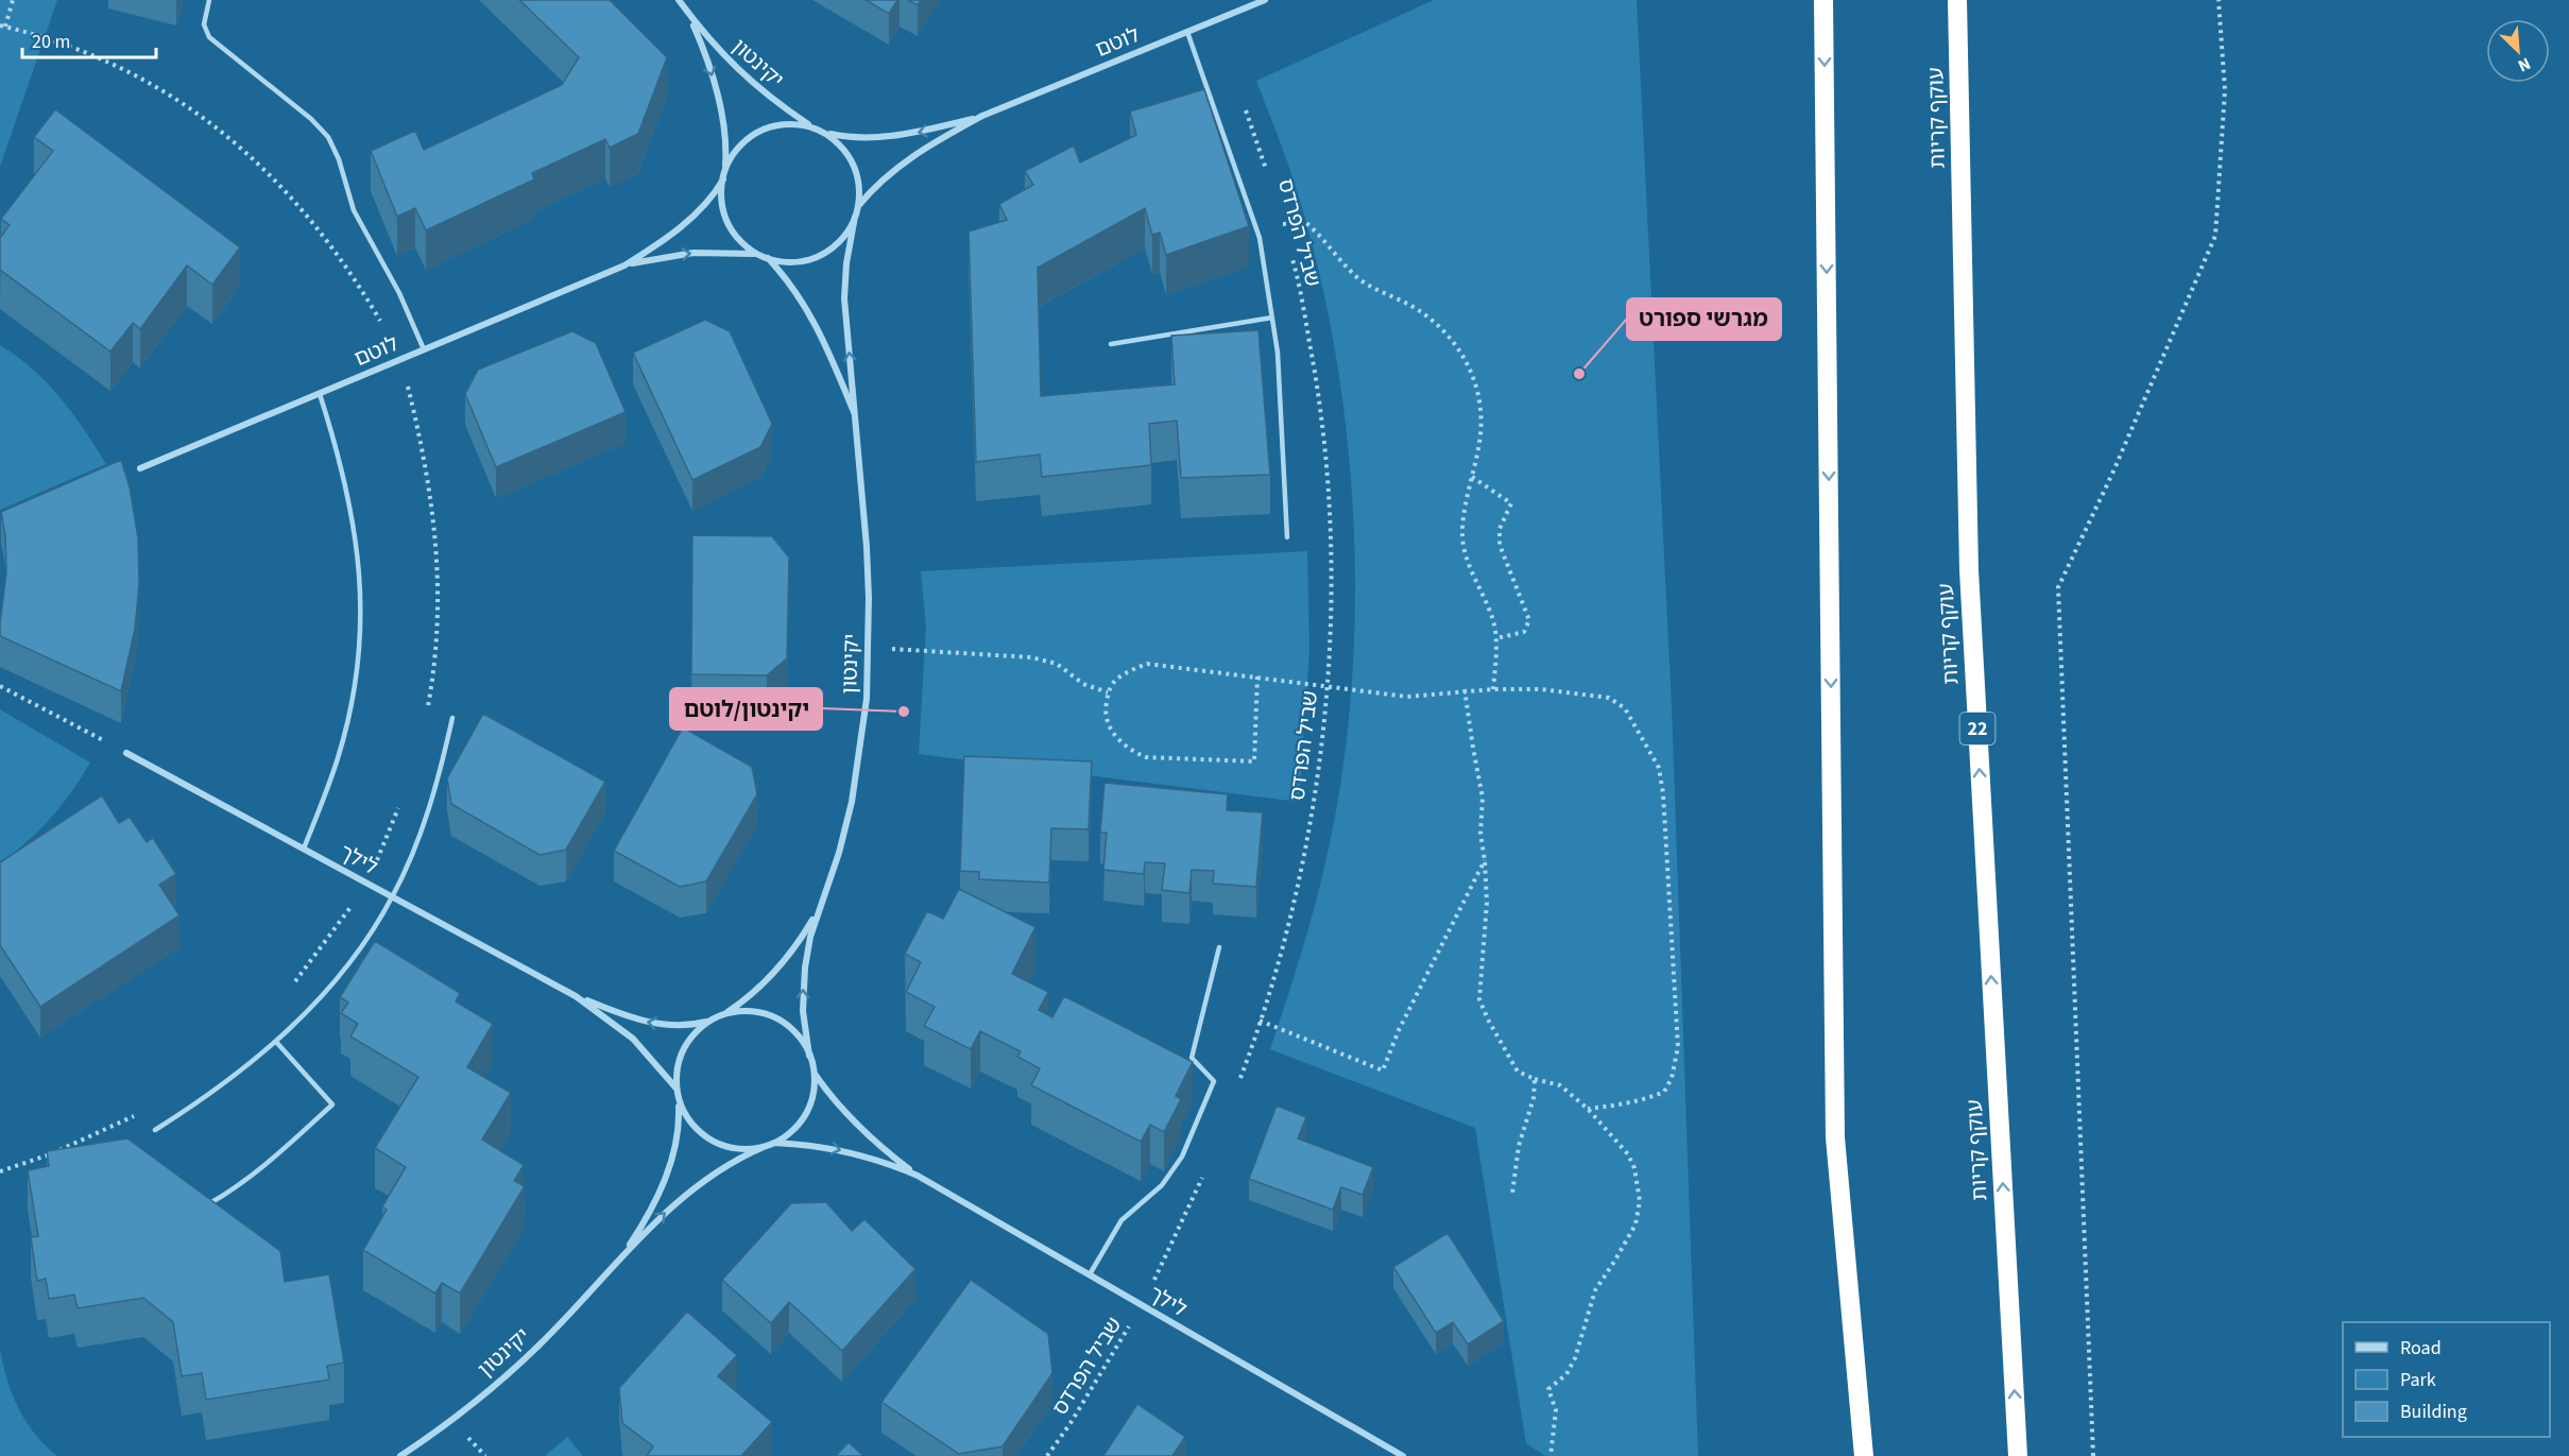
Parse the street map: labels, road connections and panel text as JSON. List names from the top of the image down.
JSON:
{
  "streets": {
    "highway": ["עוקף קריות", "22"],
    "street": ["לוטם", "יקינטון", "לילך"],
    "path": ["שביל הפרדס"]
  },
  "crossings": [
    ["לוטם", "יקינטון"],
    ["יקינטון", "לילך"],
    ["שביל הפרדס", "לילך"]
  ],
  "places": ["מגרשי ספורט", "יקינטון/לוטם"],
  "legend": ["Road", "Park", "Building"],
  "scale_bar": "20 m",
  "north": "bottom right"
}
